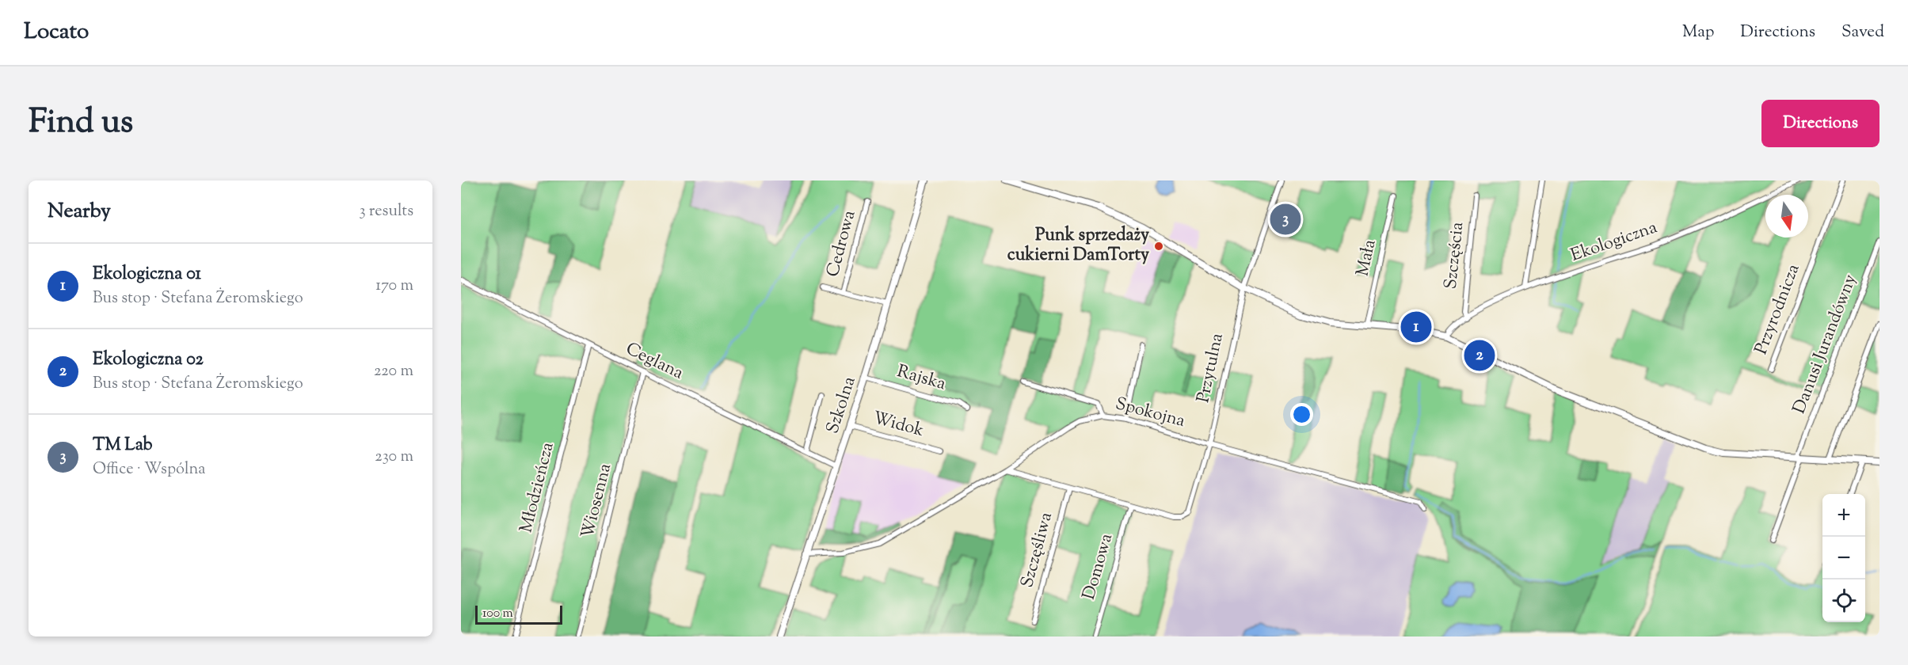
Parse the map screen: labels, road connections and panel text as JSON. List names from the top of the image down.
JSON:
{
  "streets": {
    "street": [
      "Ekologiczna",
      "Cedrowa",
      "Szczęścia",
      "Mała",
      "Przyrodnicza",
      "Danusi Jurandówny",
      "Ceglana",
      "Przytulna",
      "Rajska",
      "Szkolna",
      "Spokojna",
      "Widok",
      "Młodzieńcza",
      "Wiosenna",
      "Szczęśliwa",
      "Domowa"
    ]
  },
  "crossings": [
    ["Ekologiczna", "Szczęścia"],
    ["Ceglana", "Szkolna"],
    ["Ceglana", "Młodzieńcza"],
    ["Ceglana", "Wiosenna"],
    ["Przytulna", "Spokojna"],
    ["Przytulna", "Domowa"],
    ["Rajska", "Szkolna"],
    ["Szkolna", "Spokojna"],
    ["Szkolna", "Widok"]
  ],
  "places": ["Punk sprzedaży cukierni DamTorty"],
  "scale_bar": "100 m",
  "north": "bottom",
  "page": {
    "header": "Locato",
    "nav": ["Map", "Directions", "Saved"],
    "title": "Find us",
    "buttons": "Directions",
    "heading": ["Nearby", "3 results"],
    "pins": ["3", "1", "2"],
    "list": [
      {
        "mark": "1",
        "name": "Ekologiczna 01",
        "note": "Bus stop · Stefana Żeromskiego",
        "value": "170 m"
      },
      {
        "mark": "2",
        "name": "Ekologiczna 02",
        "note": "Bus stop · Stefana Żeromskiego",
        "value": "220 m"
      },
      {
        "mark": "3",
        "name": "TM Lab",
        "note": "Office · Wspólna",
        "value": "230 m"
      }
    ],
    "map_buttons": ["+", "−"],
    "scale": "100 m"
  }
}
